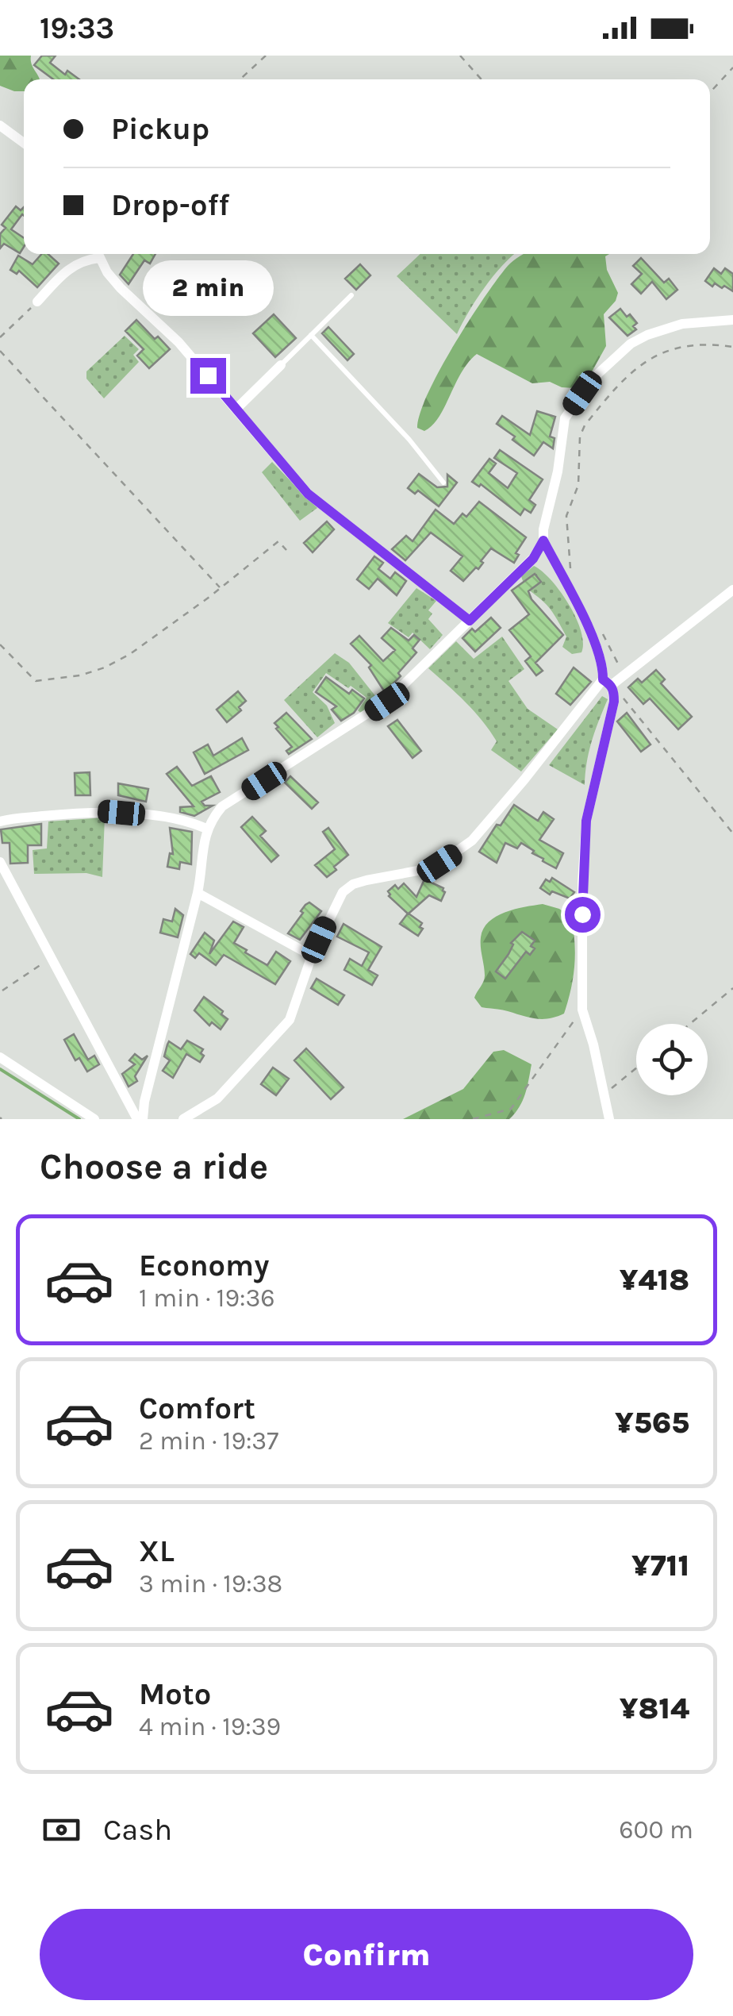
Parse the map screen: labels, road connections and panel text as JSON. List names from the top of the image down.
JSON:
{
  "page": {
    "status": "19:33",
    "banner": ["Pickup", "Drop-off"],
    "bubble": "2 min",
    "heading": "Choose a ride",
    "list": [
      {
        "name": "Economy",
        "note": "1 min · 19:36",
        "value": "¥418"
      },
      {
        "name": "Comfort",
        "note": "2 min · 19:37",
        "value": "¥565"
      },
      {
        "name": "XL",
        "note": "3 min · 19:38",
        "value": "¥711"
      },
      {
        "name": "Moto",
        "note": "4 min · 19:39",
        "value": "¥814"
      }
    ],
    "pay": ["Cash", "600 m"],
    "buttons": "Confirm"
  }
}
